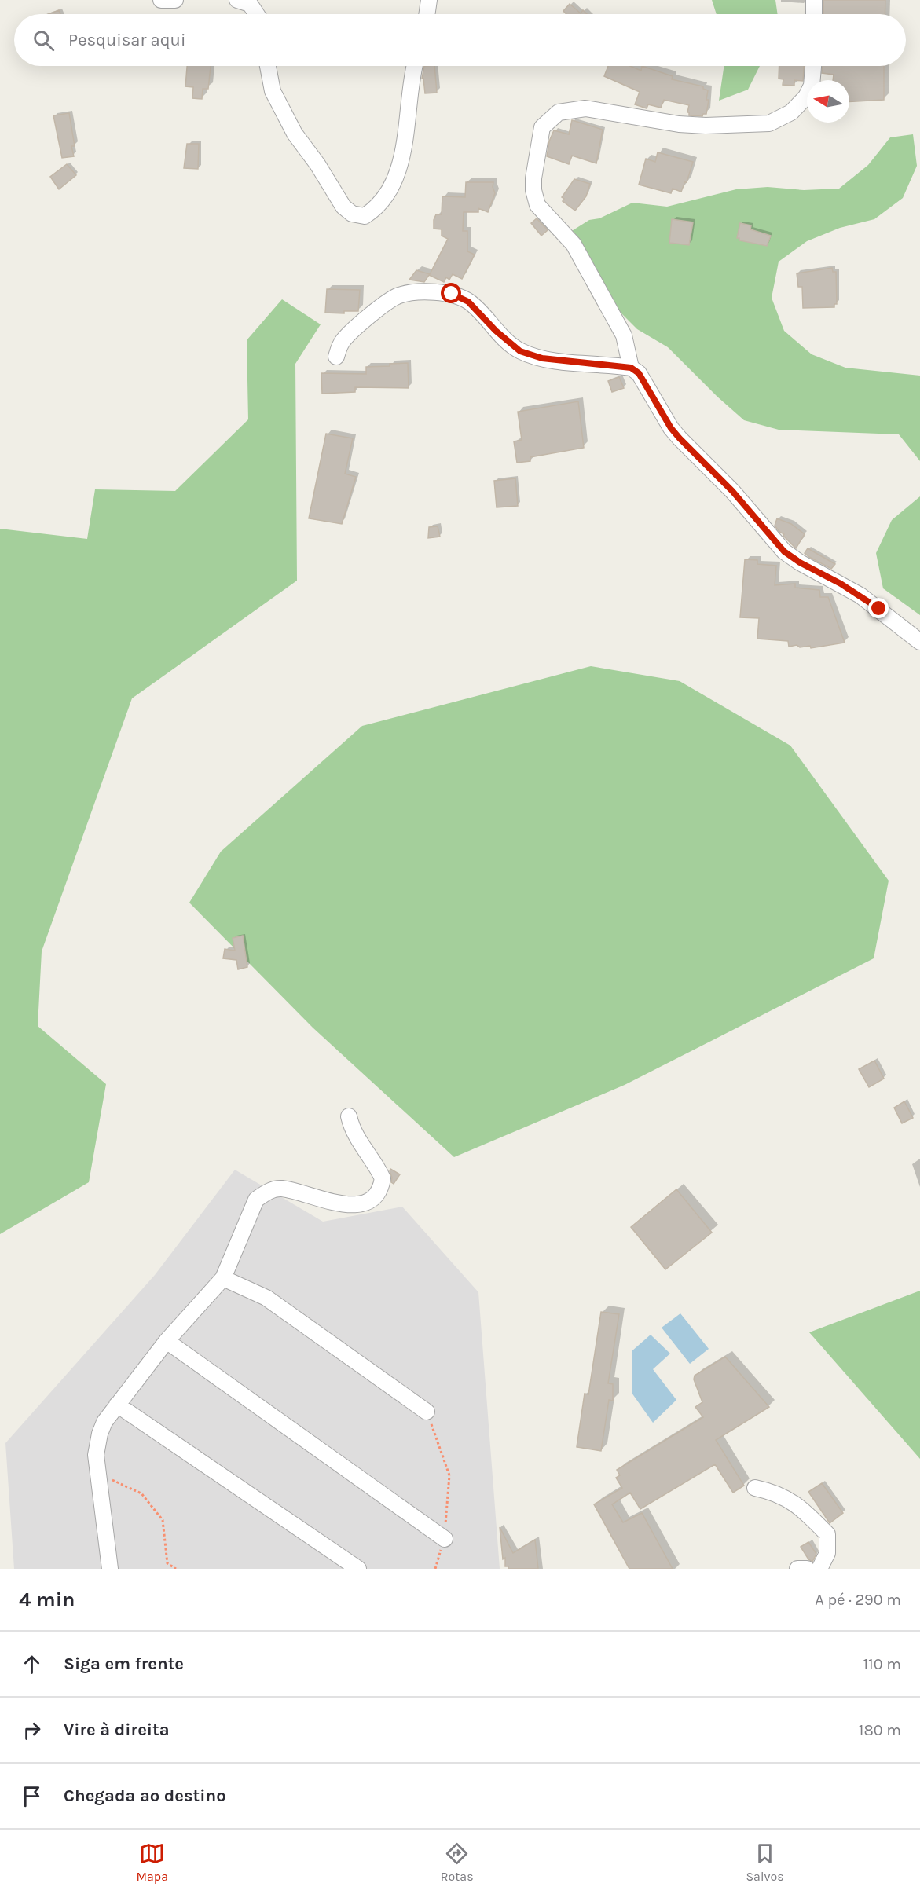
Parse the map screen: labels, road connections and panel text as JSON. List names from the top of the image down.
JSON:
{
  "north": "left",
  "page": {
    "search": "Pesquisar aqui",
    "heading": ["4 min", "A pé · 290 m"],
    "list": [
      ["Siga em frente", "110 m"],
      ["Vire à direita", "180 m"],
      "Chegada ao destino"
    ],
    "nav": ["Mapa", "Rotas", "Salvos"]
  }
}
